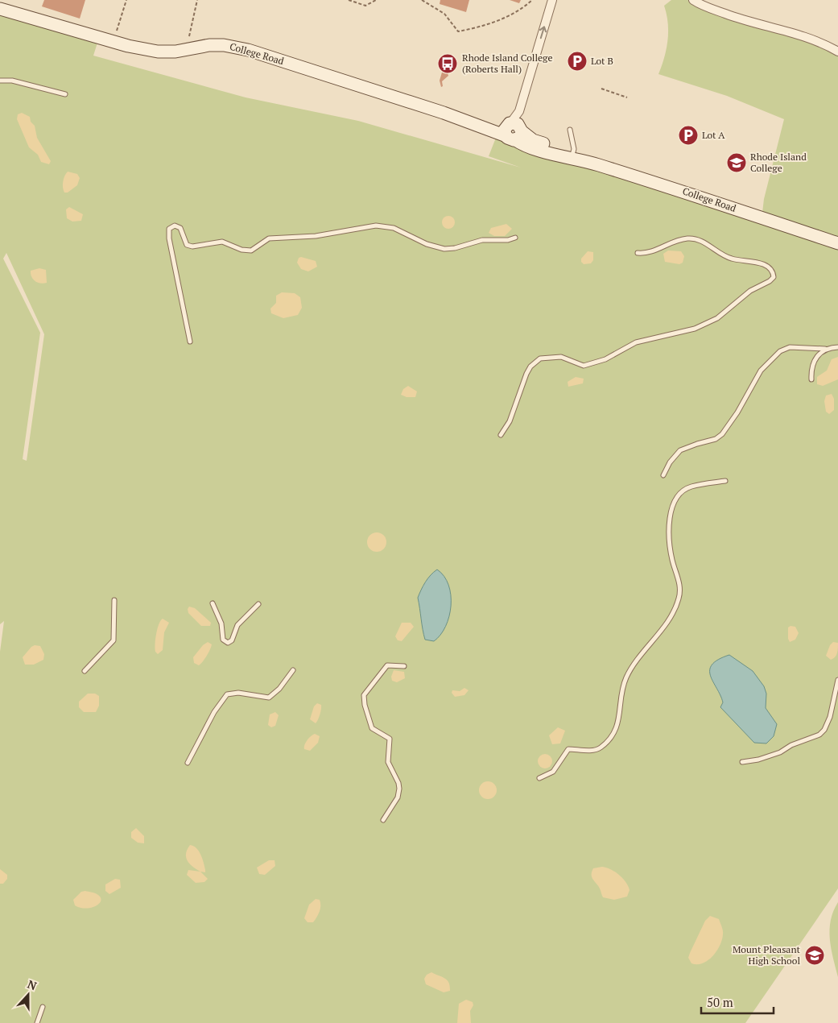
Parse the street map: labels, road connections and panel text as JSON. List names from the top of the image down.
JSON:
{
  "streets": {
    "street": ["College Road"]
  },
  "places": {
    "parking": ["Lot B", "Lot A"],
    "bus stop": ["Rhode Island College (Roberts Hall)"],
    "school or university": ["Rhode Island College", "Mount Pleasant High School"]
  },
  "scale_bar": "50 m",
  "north": "top"
}
